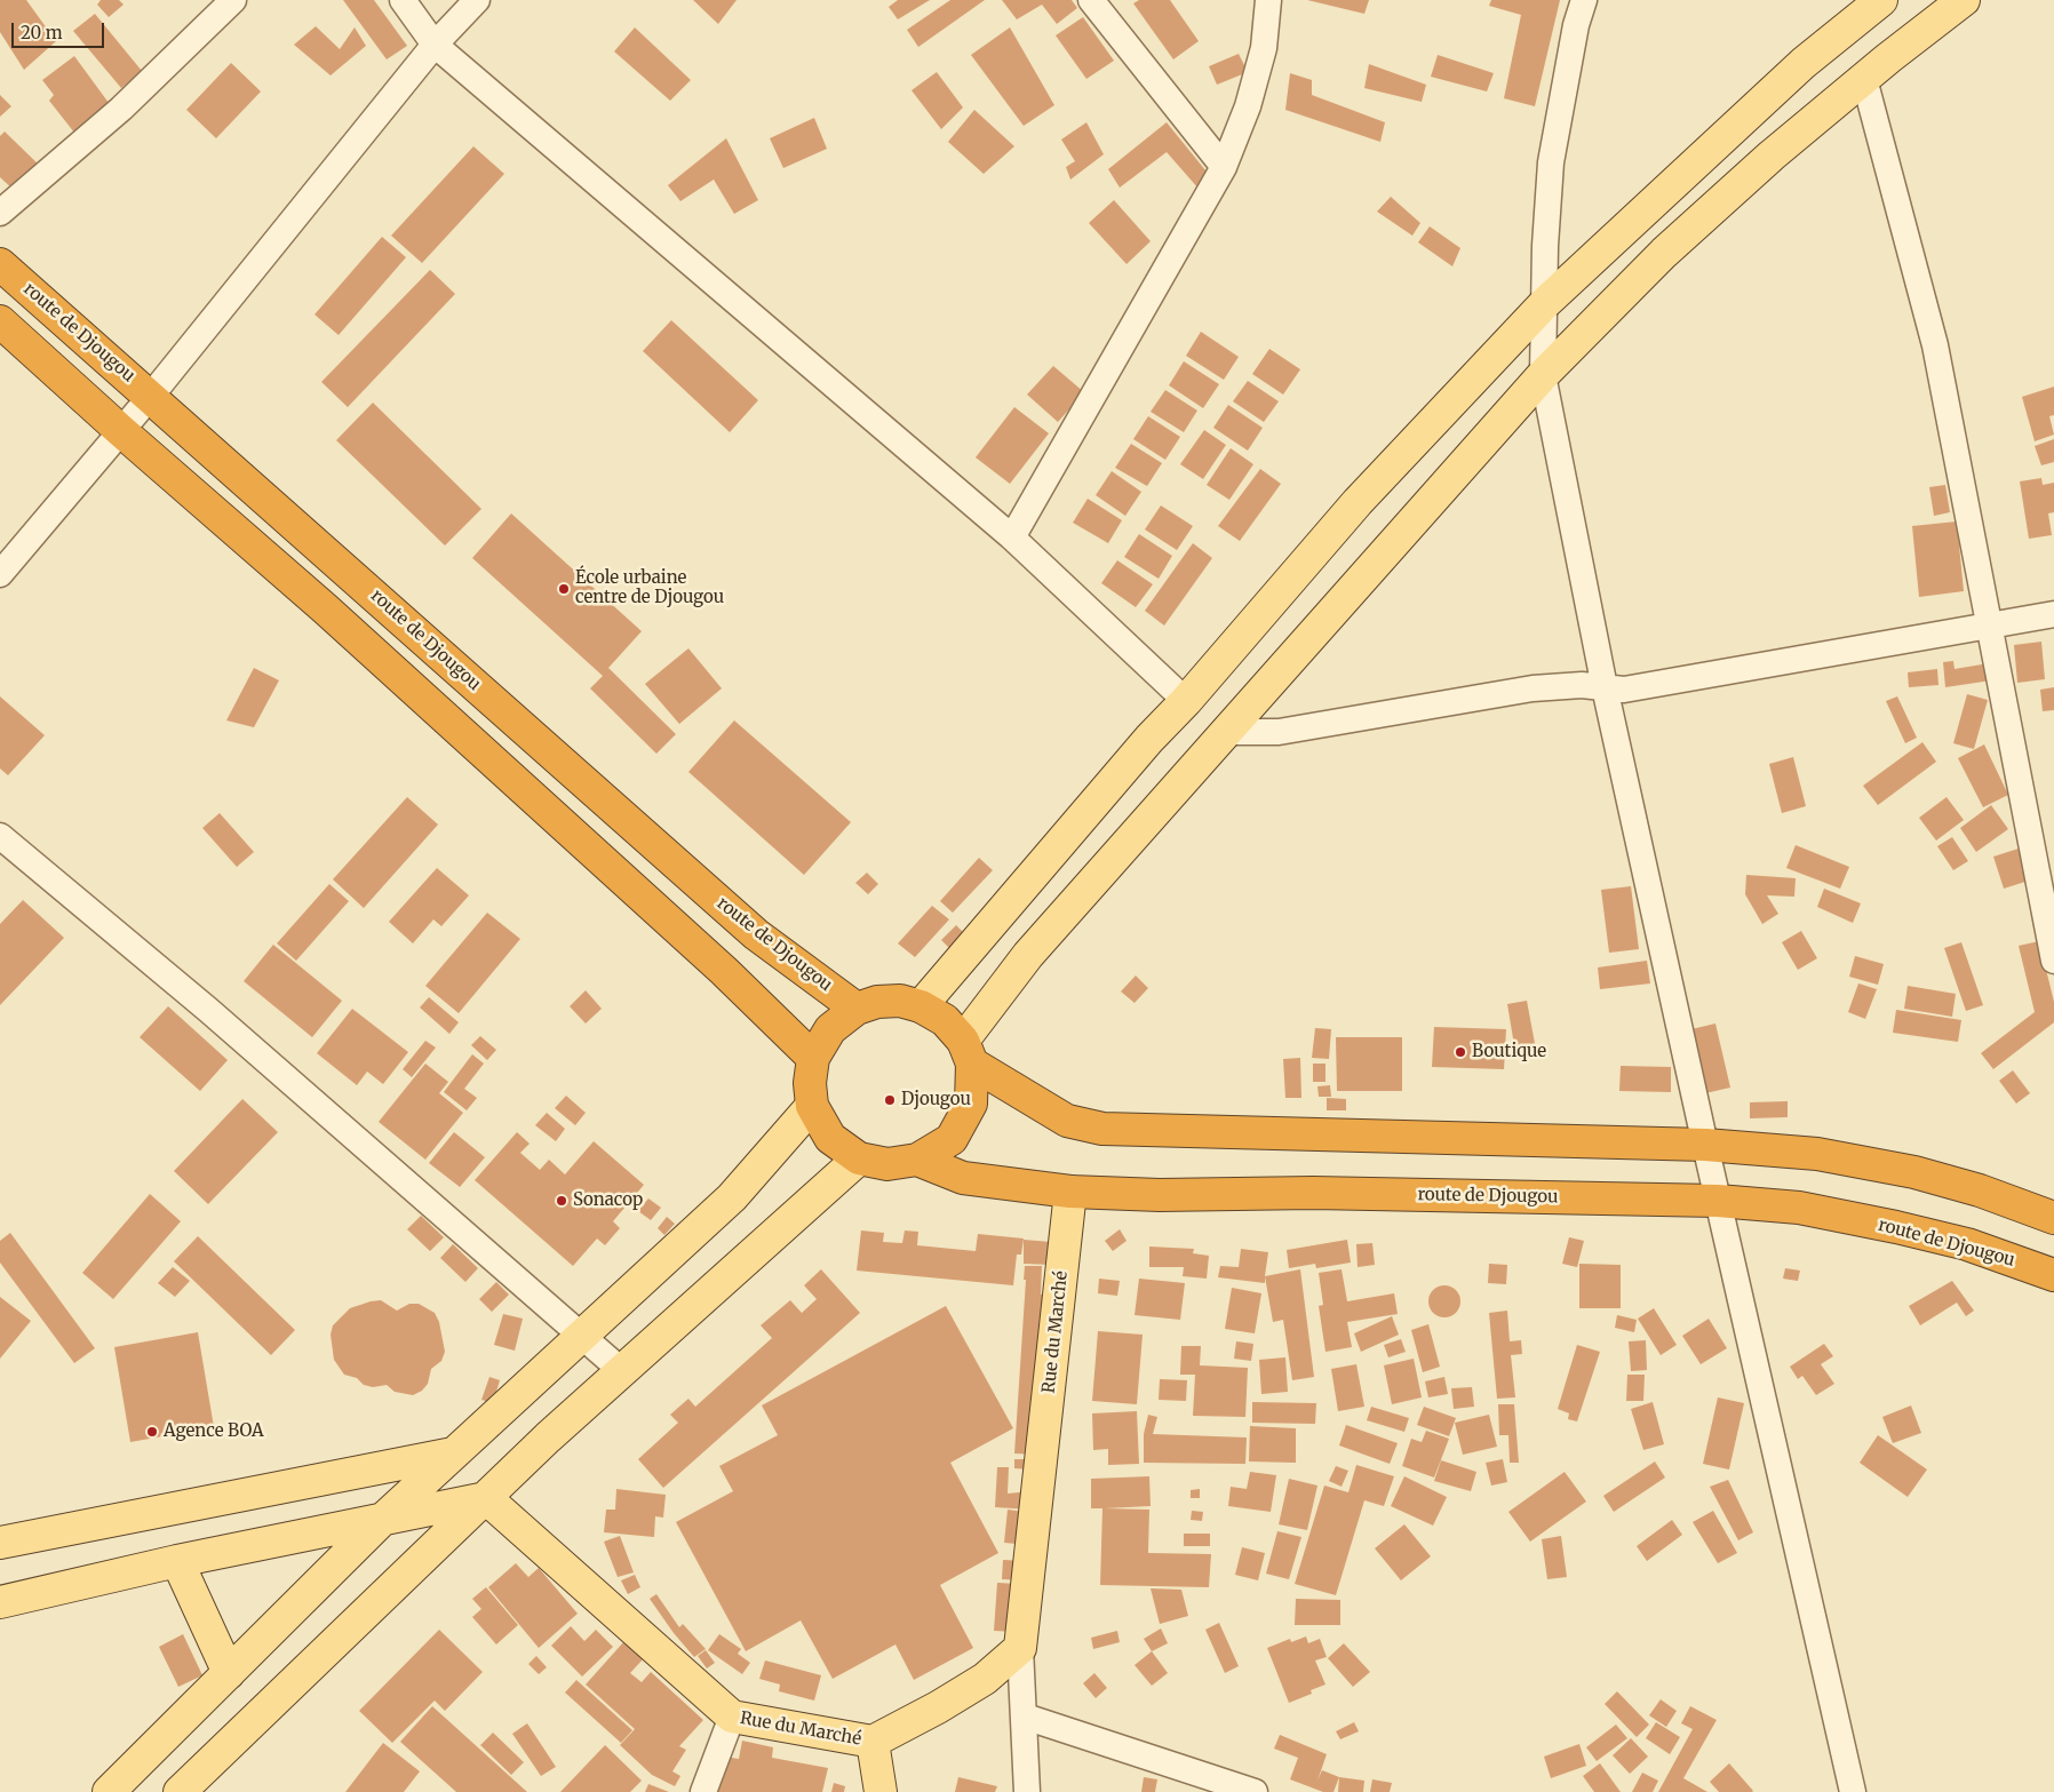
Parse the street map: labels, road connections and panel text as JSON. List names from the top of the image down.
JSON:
{
  "streets": {
    "highway": ["route de Djougou"],
    "main road": ["Rue du Marché"]
  },
  "crossings": [
    ["route de Djougou", "Rue du Marché"]
  ],
  "places": [
    "École urbaine centre de Djougou",
    "Boutique",
    "Djougou",
    "Sonacop",
    "Agence BOA"
  ],
  "scale_bar": "20 m"
}
